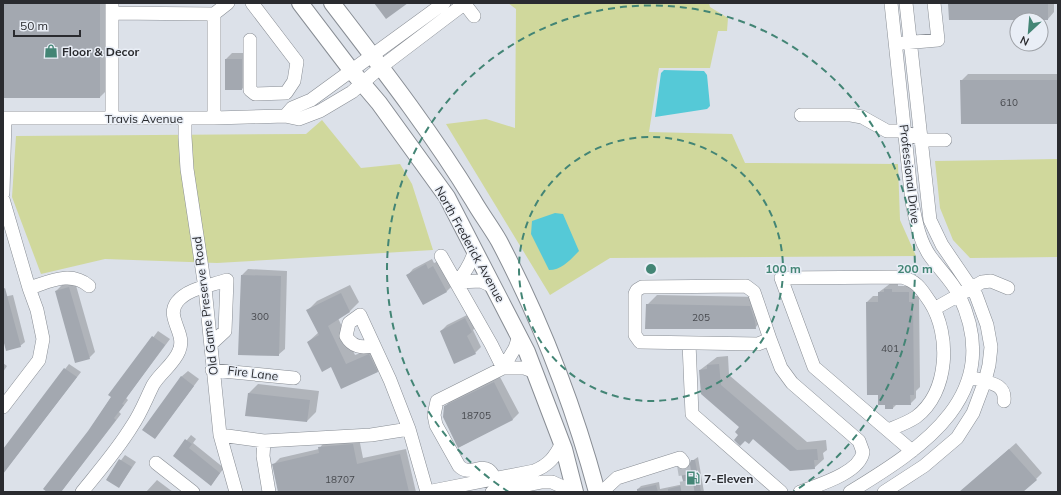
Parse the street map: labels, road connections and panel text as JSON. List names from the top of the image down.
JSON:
{
  "streets": {
    "main road": ["North Frederick Avenue"],
    "street": [
      "Travis Avenue",
      "Professional Drive",
      "Old Game Preserve Road",
      "Fire Lane"
    ]
  },
  "crossings": [
    ["Travis Avenue", "North Frederick Avenue"],
    ["Travis Avenue", "Old Game Preserve Road"],
    ["Old Game Preserve Road", "Fire Lane"]
  ],
  "places": {
    "shop": ["Floor & Decor"],
    "fuel station": ["7-Eleven"]
  },
  "house_numbers": [
    "610",
    "300",
    "205",
    "401",
    "18705",
    "18707"
  ],
  "scale_bar": "50 m",
  "north": "bottom left",
  "rings": ["100 m", "200 m"]
}
